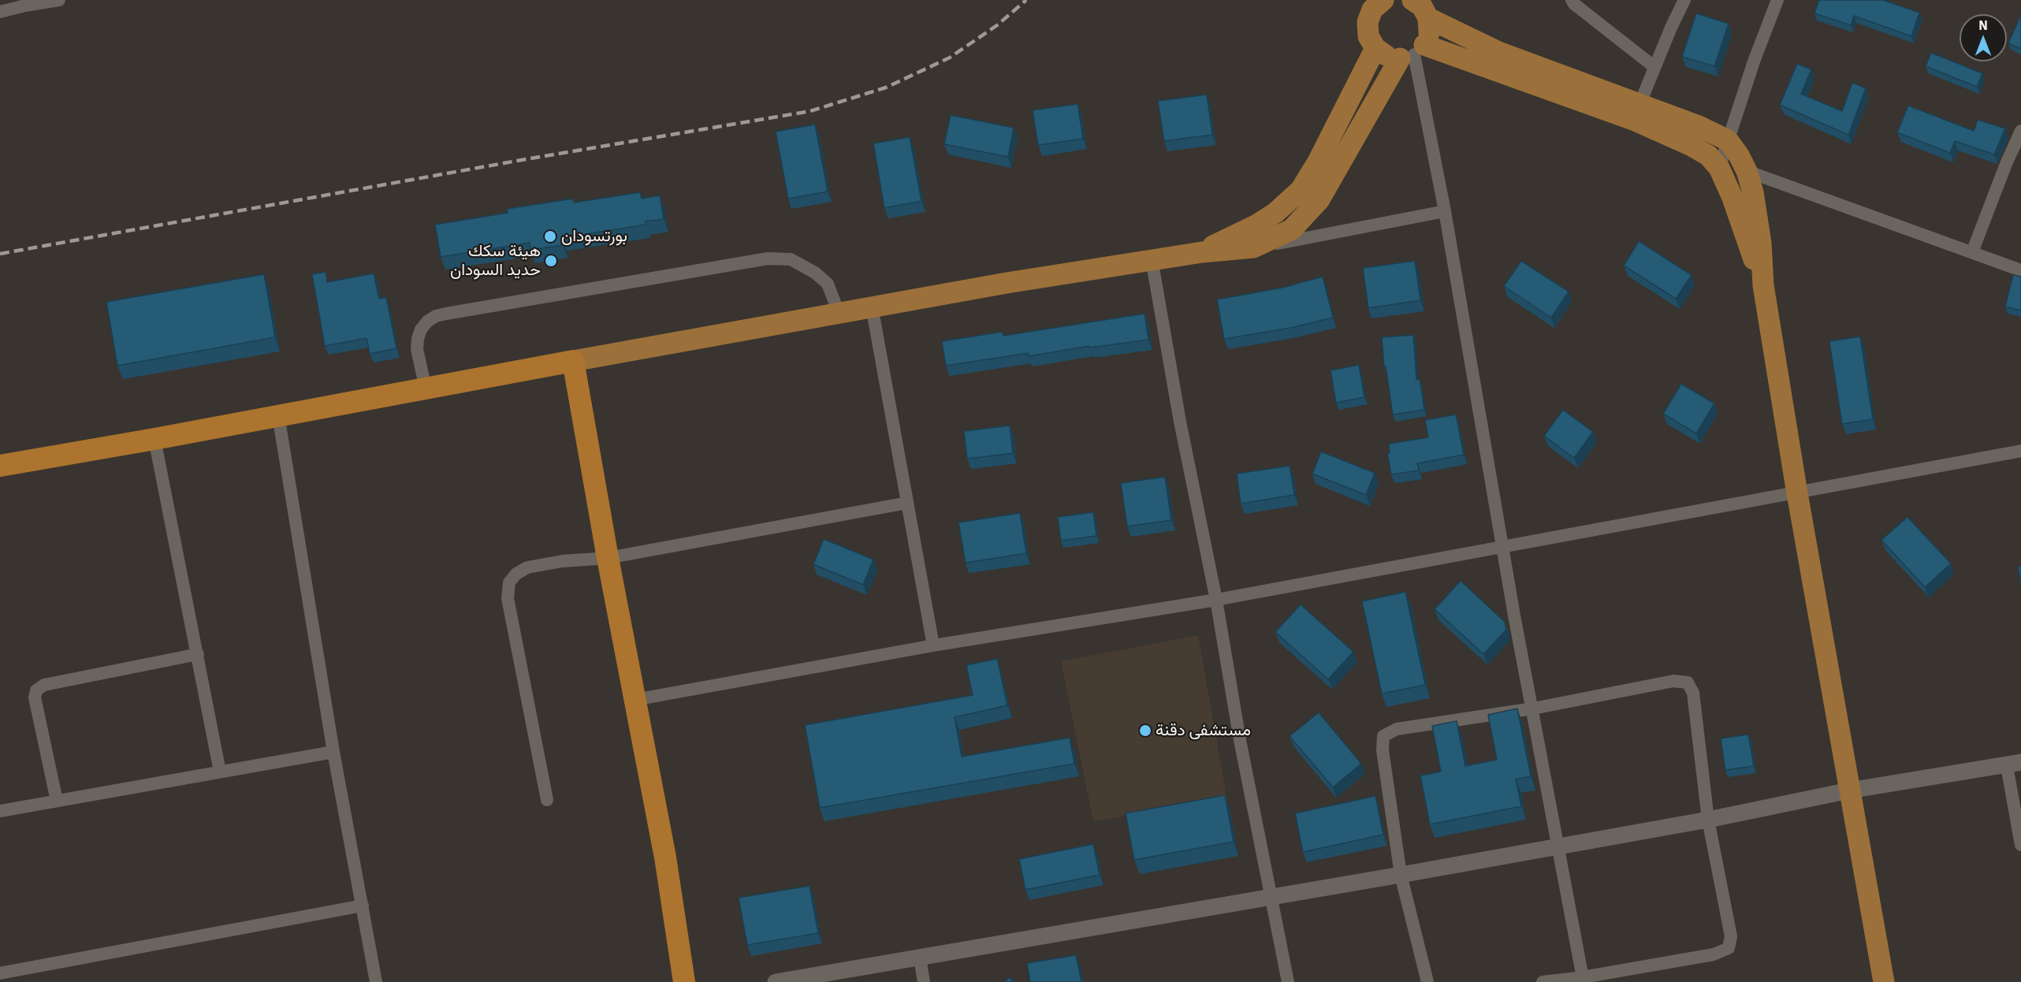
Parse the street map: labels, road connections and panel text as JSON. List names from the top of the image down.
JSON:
{
  "places": ["بورتسودان", "هيئة سكك حديد السودان", "مستشفى دقنة"],
  "north": "top"
}
